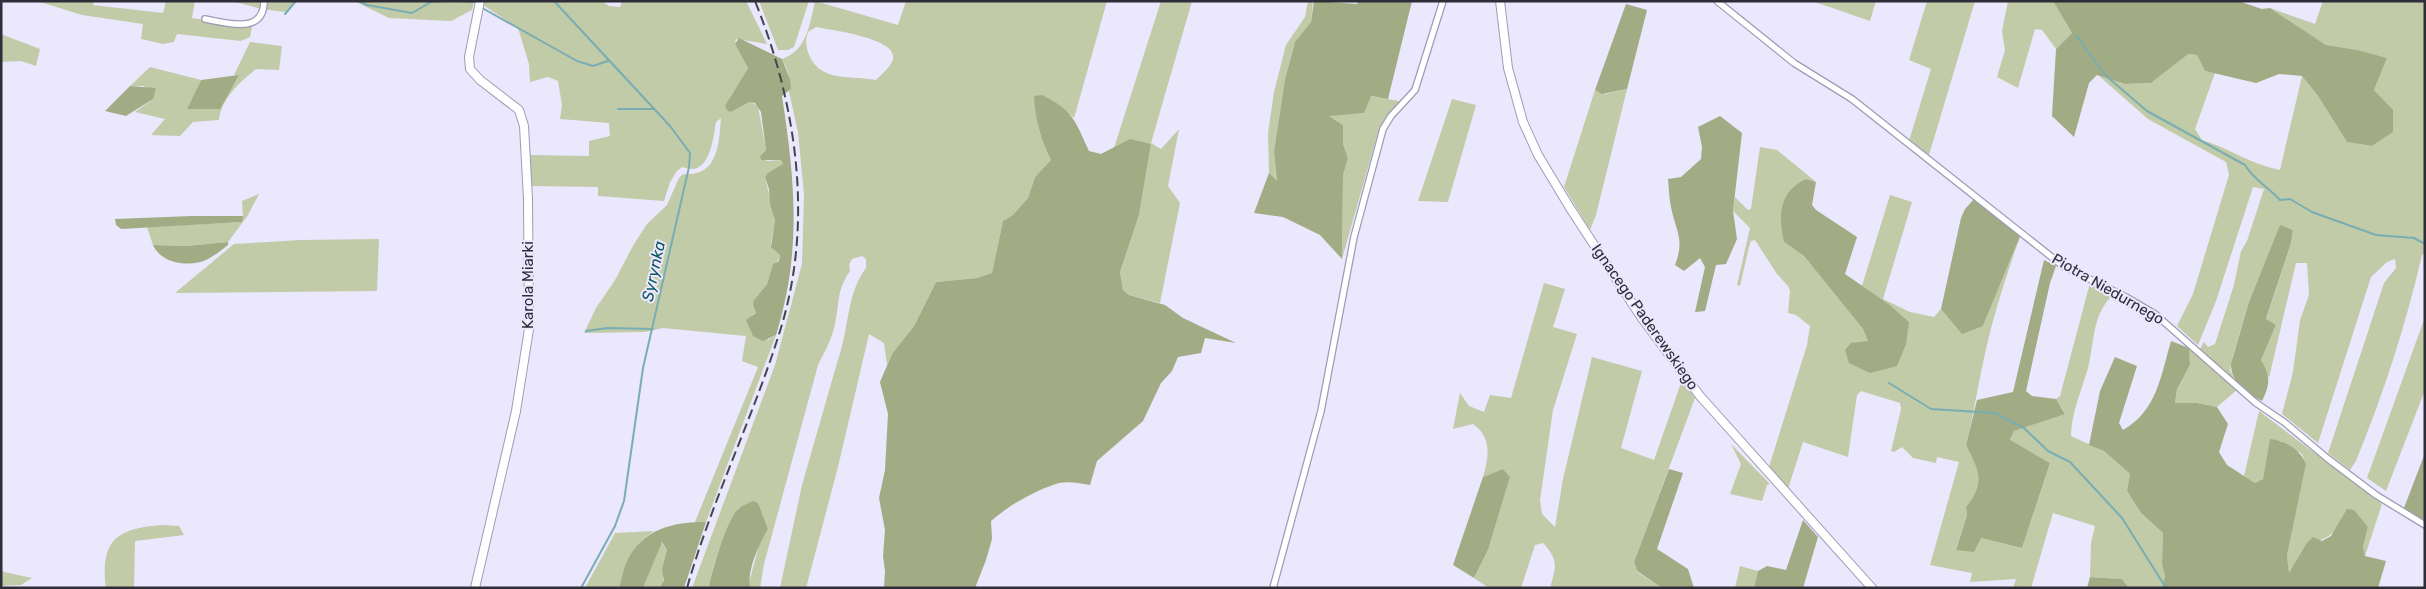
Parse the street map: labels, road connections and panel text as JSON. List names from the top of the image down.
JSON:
{
  "streets": {
    "street": ["Karola Miarki", "Piotra Niedurnego", "Ignacego Paderewskiego"]
  },
  "water": ["Syrynka"]
}
